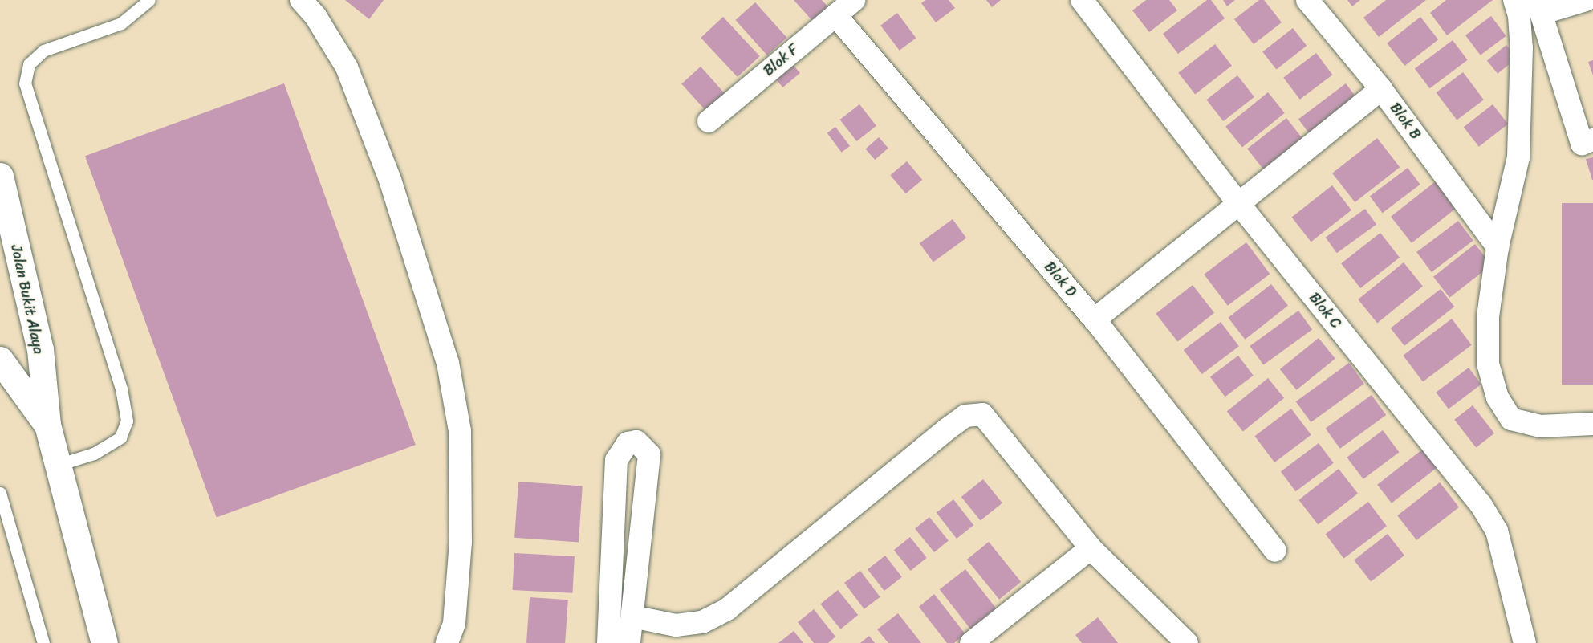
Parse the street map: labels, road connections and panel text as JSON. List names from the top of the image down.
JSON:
{
  "streets": {
    "street": [
      "Blok F",
      "Blok B",
      "Blok D",
      "Jalan Bukit Alaya",
      "Blok C"
    ]
  },
  "crossings": [
    ["Blok F", "Blok D"]
  ]
}
